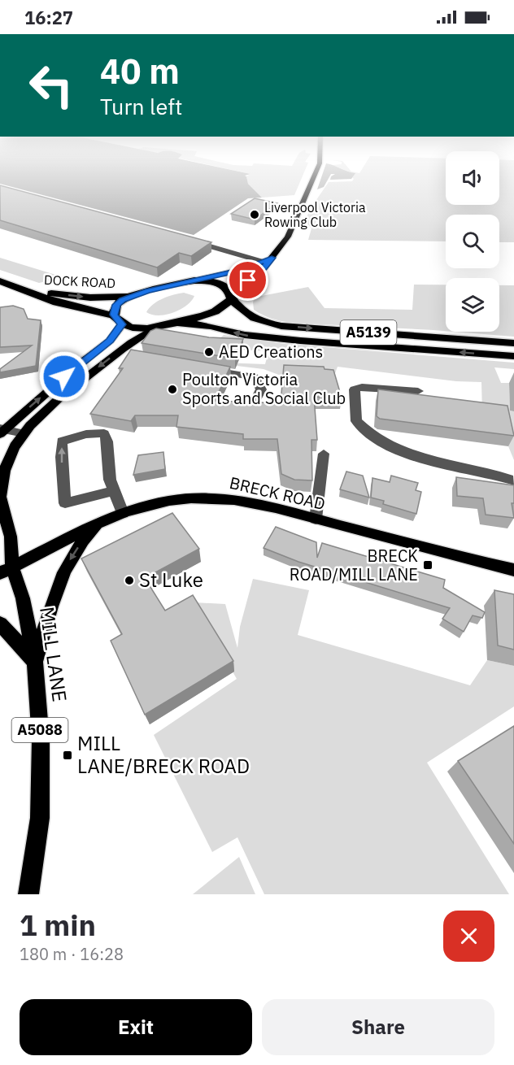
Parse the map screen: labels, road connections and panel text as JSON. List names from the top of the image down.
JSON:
{
  "streets": {
    "highway": ["DOCK ROAD", "A5139"],
    "main road": ["BRECK ROAD", "MILL LANE", "A5088"]
  },
  "crossings": [
    ["DOCK ROAD", "A5139"],
    ["A5139", "A5088"],
    ["BRECK ROAD", "MILL LANE"],
    ["BRECK ROAD", "A5088"],
    ["MILL LANE", "A5088"]
  ],
  "places": {
    "other": [
      "Liverpool Victoria Rowing Club",
      "AED Creations",
      "Poulton Victoria Sports and Social Club",
      "St Luke"
    ],
    "transit": ["BRECK ROAD/MILL LANE", "MILL LANE/BRECK ROAD"]
  },
  "page": {
    "status": "16:27",
    "turn": ["40 m", "Turn left"],
    "heading": ["1 min", "180 m · 16:28"],
    "buttons": ["Exit", "Share"]
  }
}
